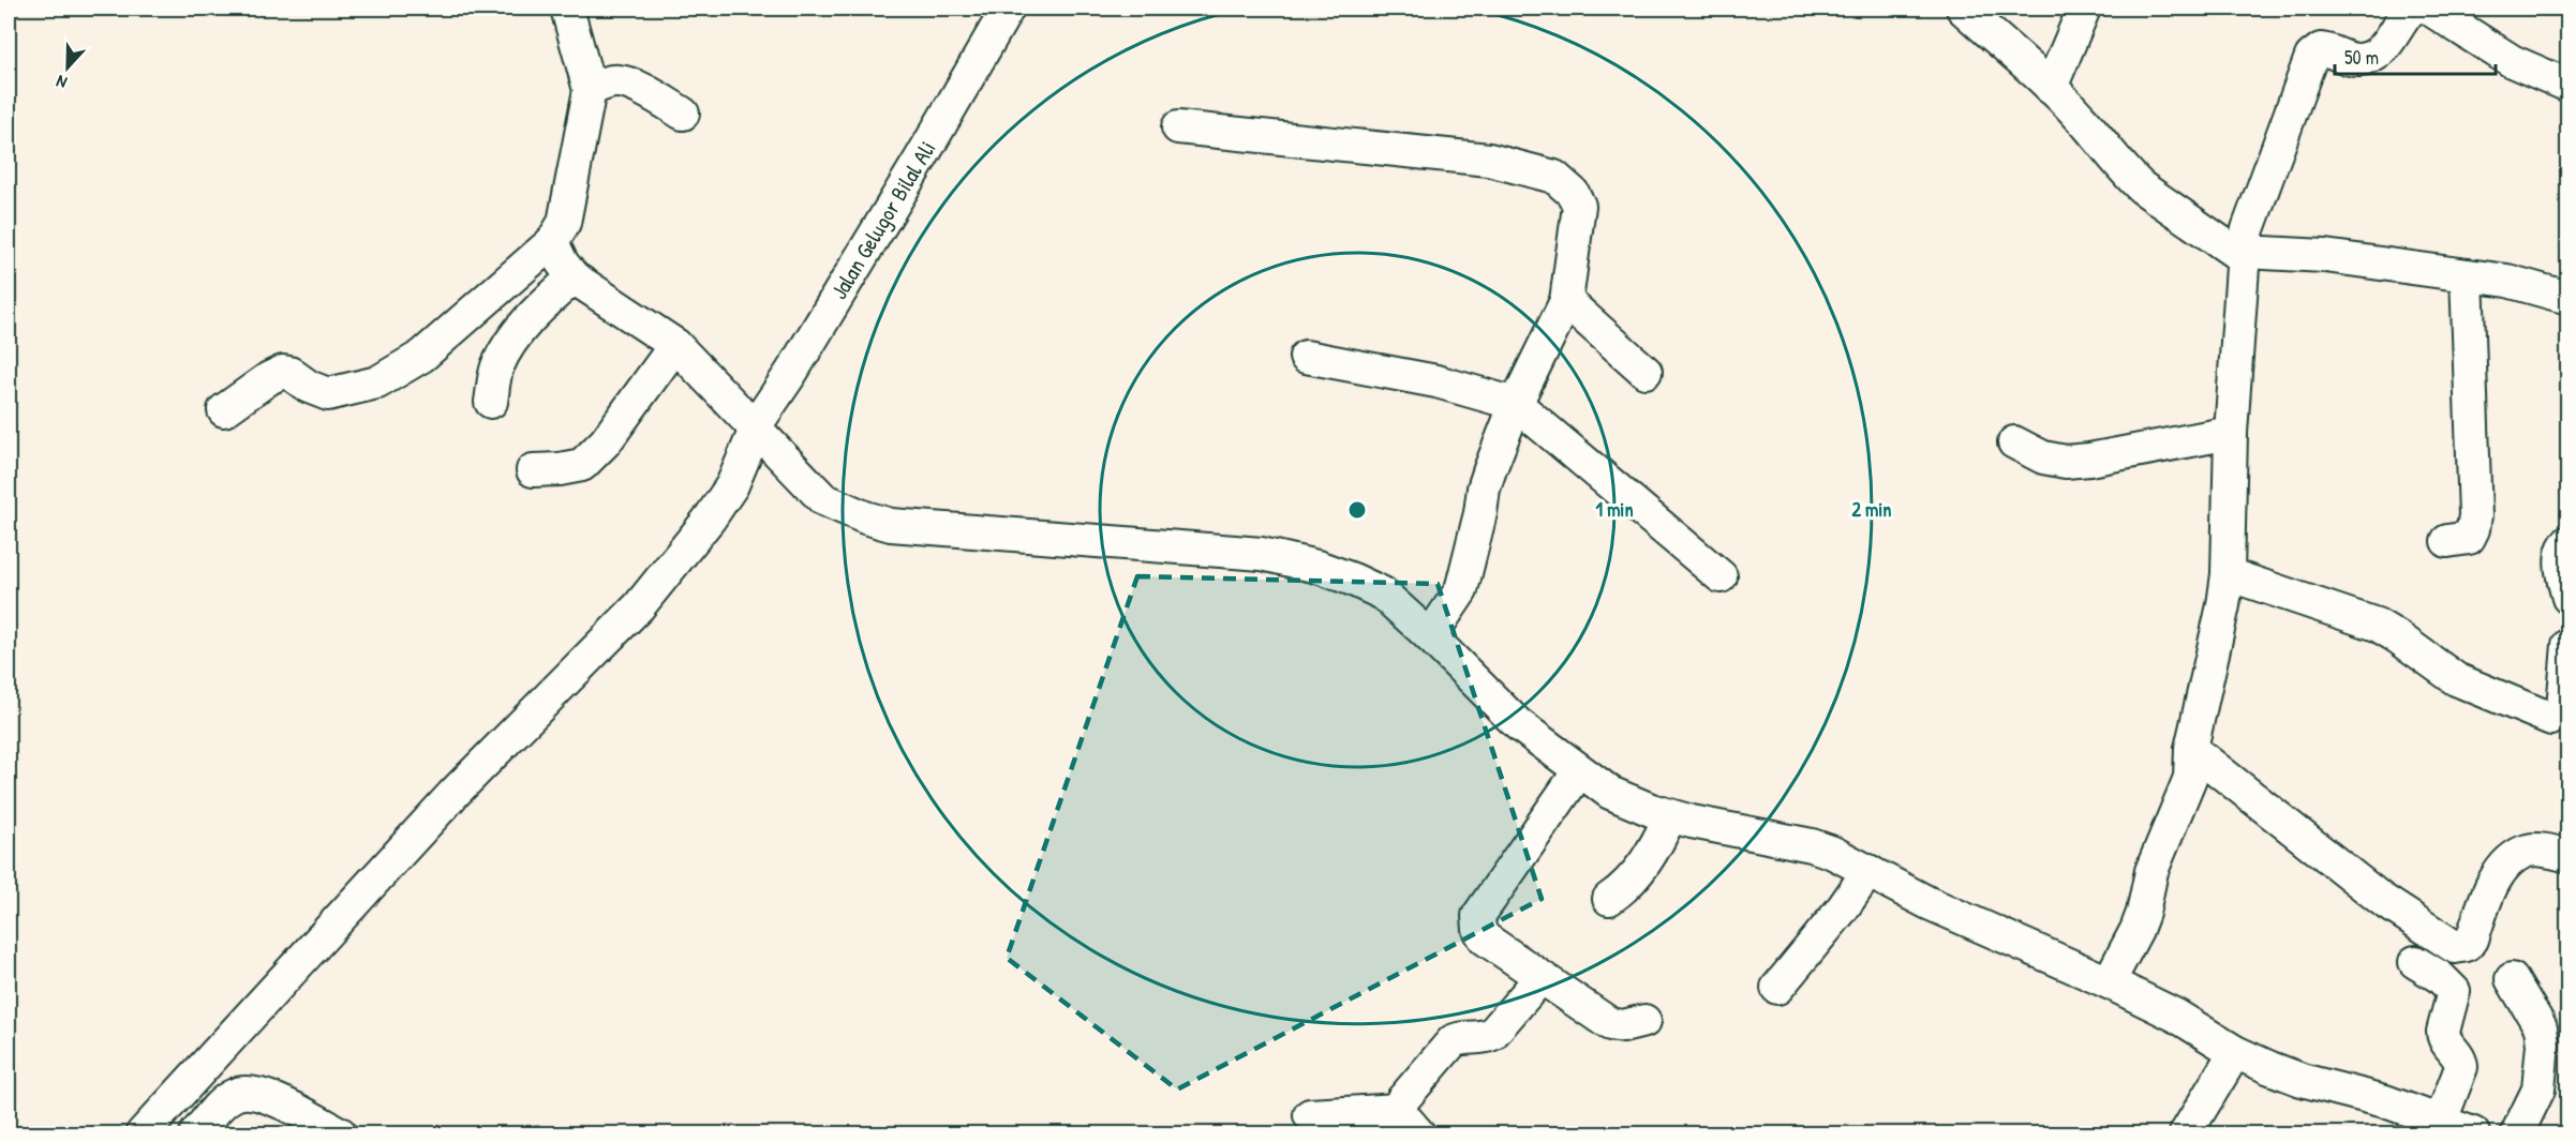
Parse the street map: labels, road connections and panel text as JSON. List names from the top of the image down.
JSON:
{
  "streets": {
    "street": ["Jalan Gelugor Bilal Ali"]
  },
  "scale_bar": "50 m",
  "north": "bottom",
  "rings": ["1 min", "2 min"]
}
